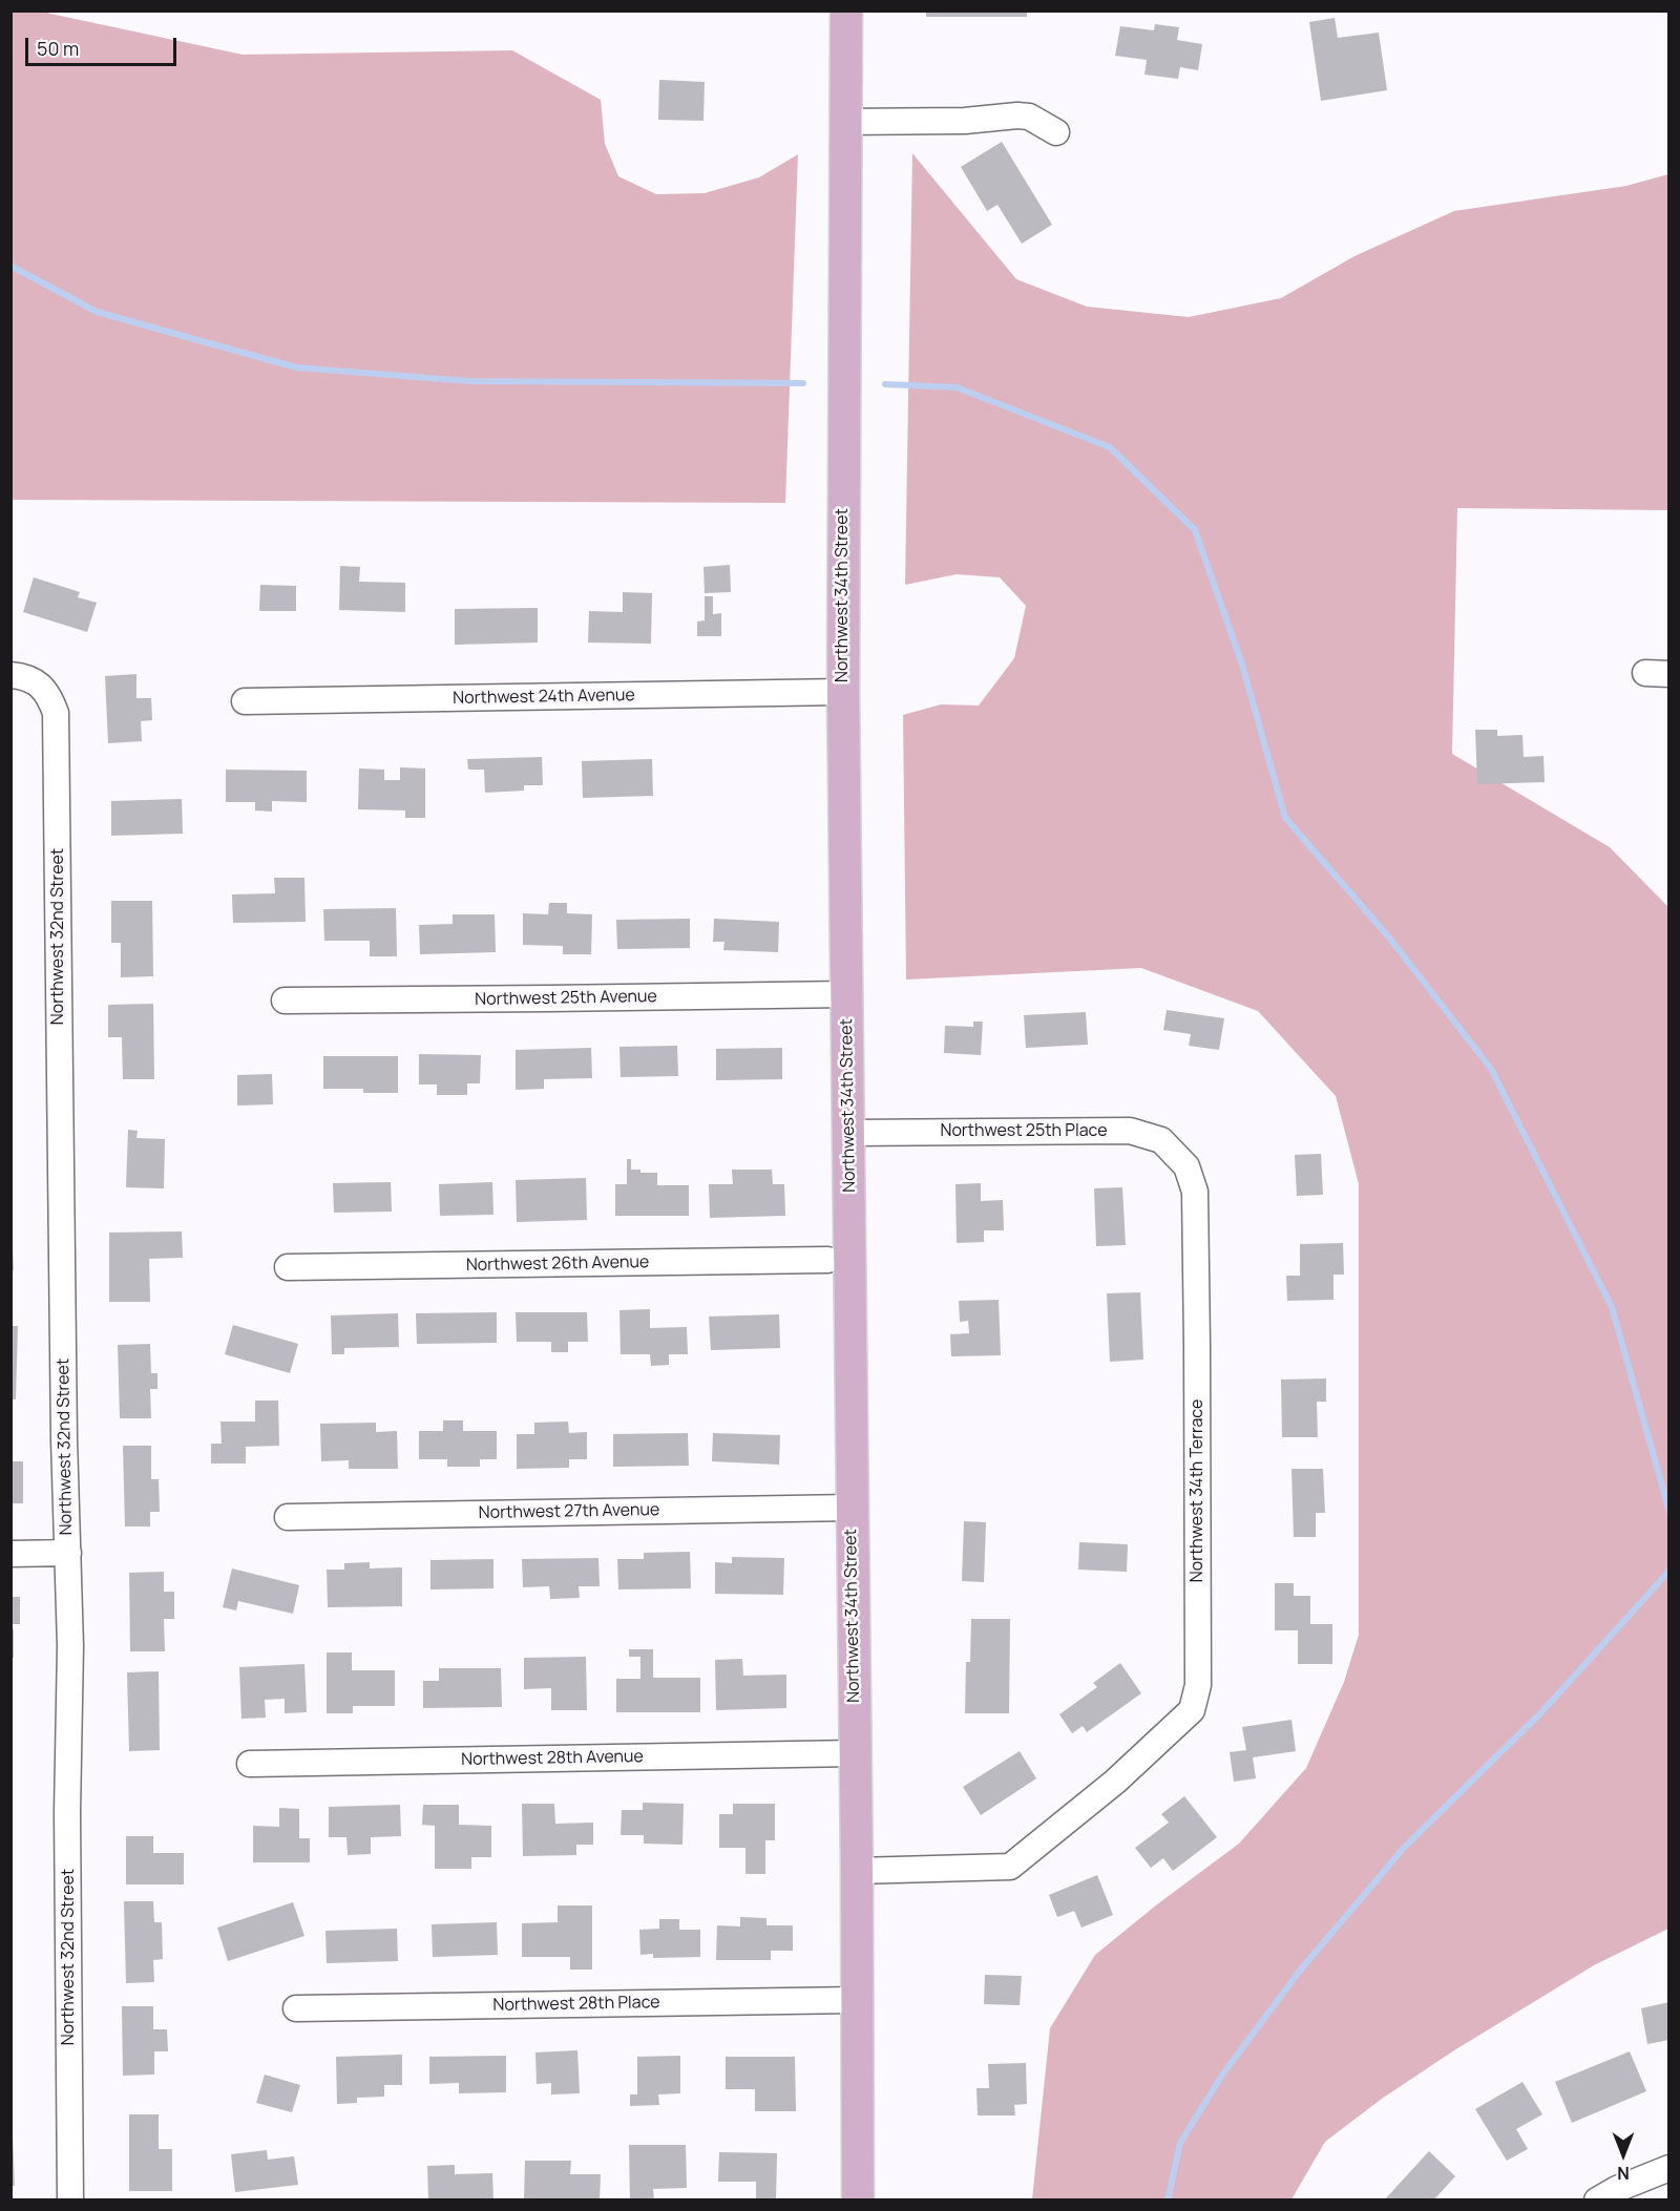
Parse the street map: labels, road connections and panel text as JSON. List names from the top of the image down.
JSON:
{
  "streets": {
    "main road": ["Northwest 34th Street"],
    "street": [
      "Northwest 24th Avenue",
      "Northwest 32nd Street",
      "Northwest 25th Avenue",
      "Northwest 25th Place",
      "Northwest 26th Avenue",
      "Northwest 34th Terrace",
      "Northwest 27th Avenue",
      "Northwest 28th Avenue",
      "Northwest 28th Place"
    ]
  },
  "crossings": [
    ["Northwest 34th Street", "Northwest 24th Avenue"],
    ["Northwest 34th Street", "Northwest 25th Avenue"],
    ["Northwest 34th Street", "Northwest 25th Place"],
    ["Northwest 34th Street", "Northwest 34th Terrace"],
    ["Northwest 34th Street", "Northwest 27th Avenue"],
    ["Northwest 34th Street", "Northwest 28th Avenue"],
    ["Northwest 34th Street", "Northwest 28th Place"],
    ["Northwest 25th Place", "Northwest 34th Terrace"]
  ],
  "scale_bar": "50 m",
  "north": "bottom"
}
